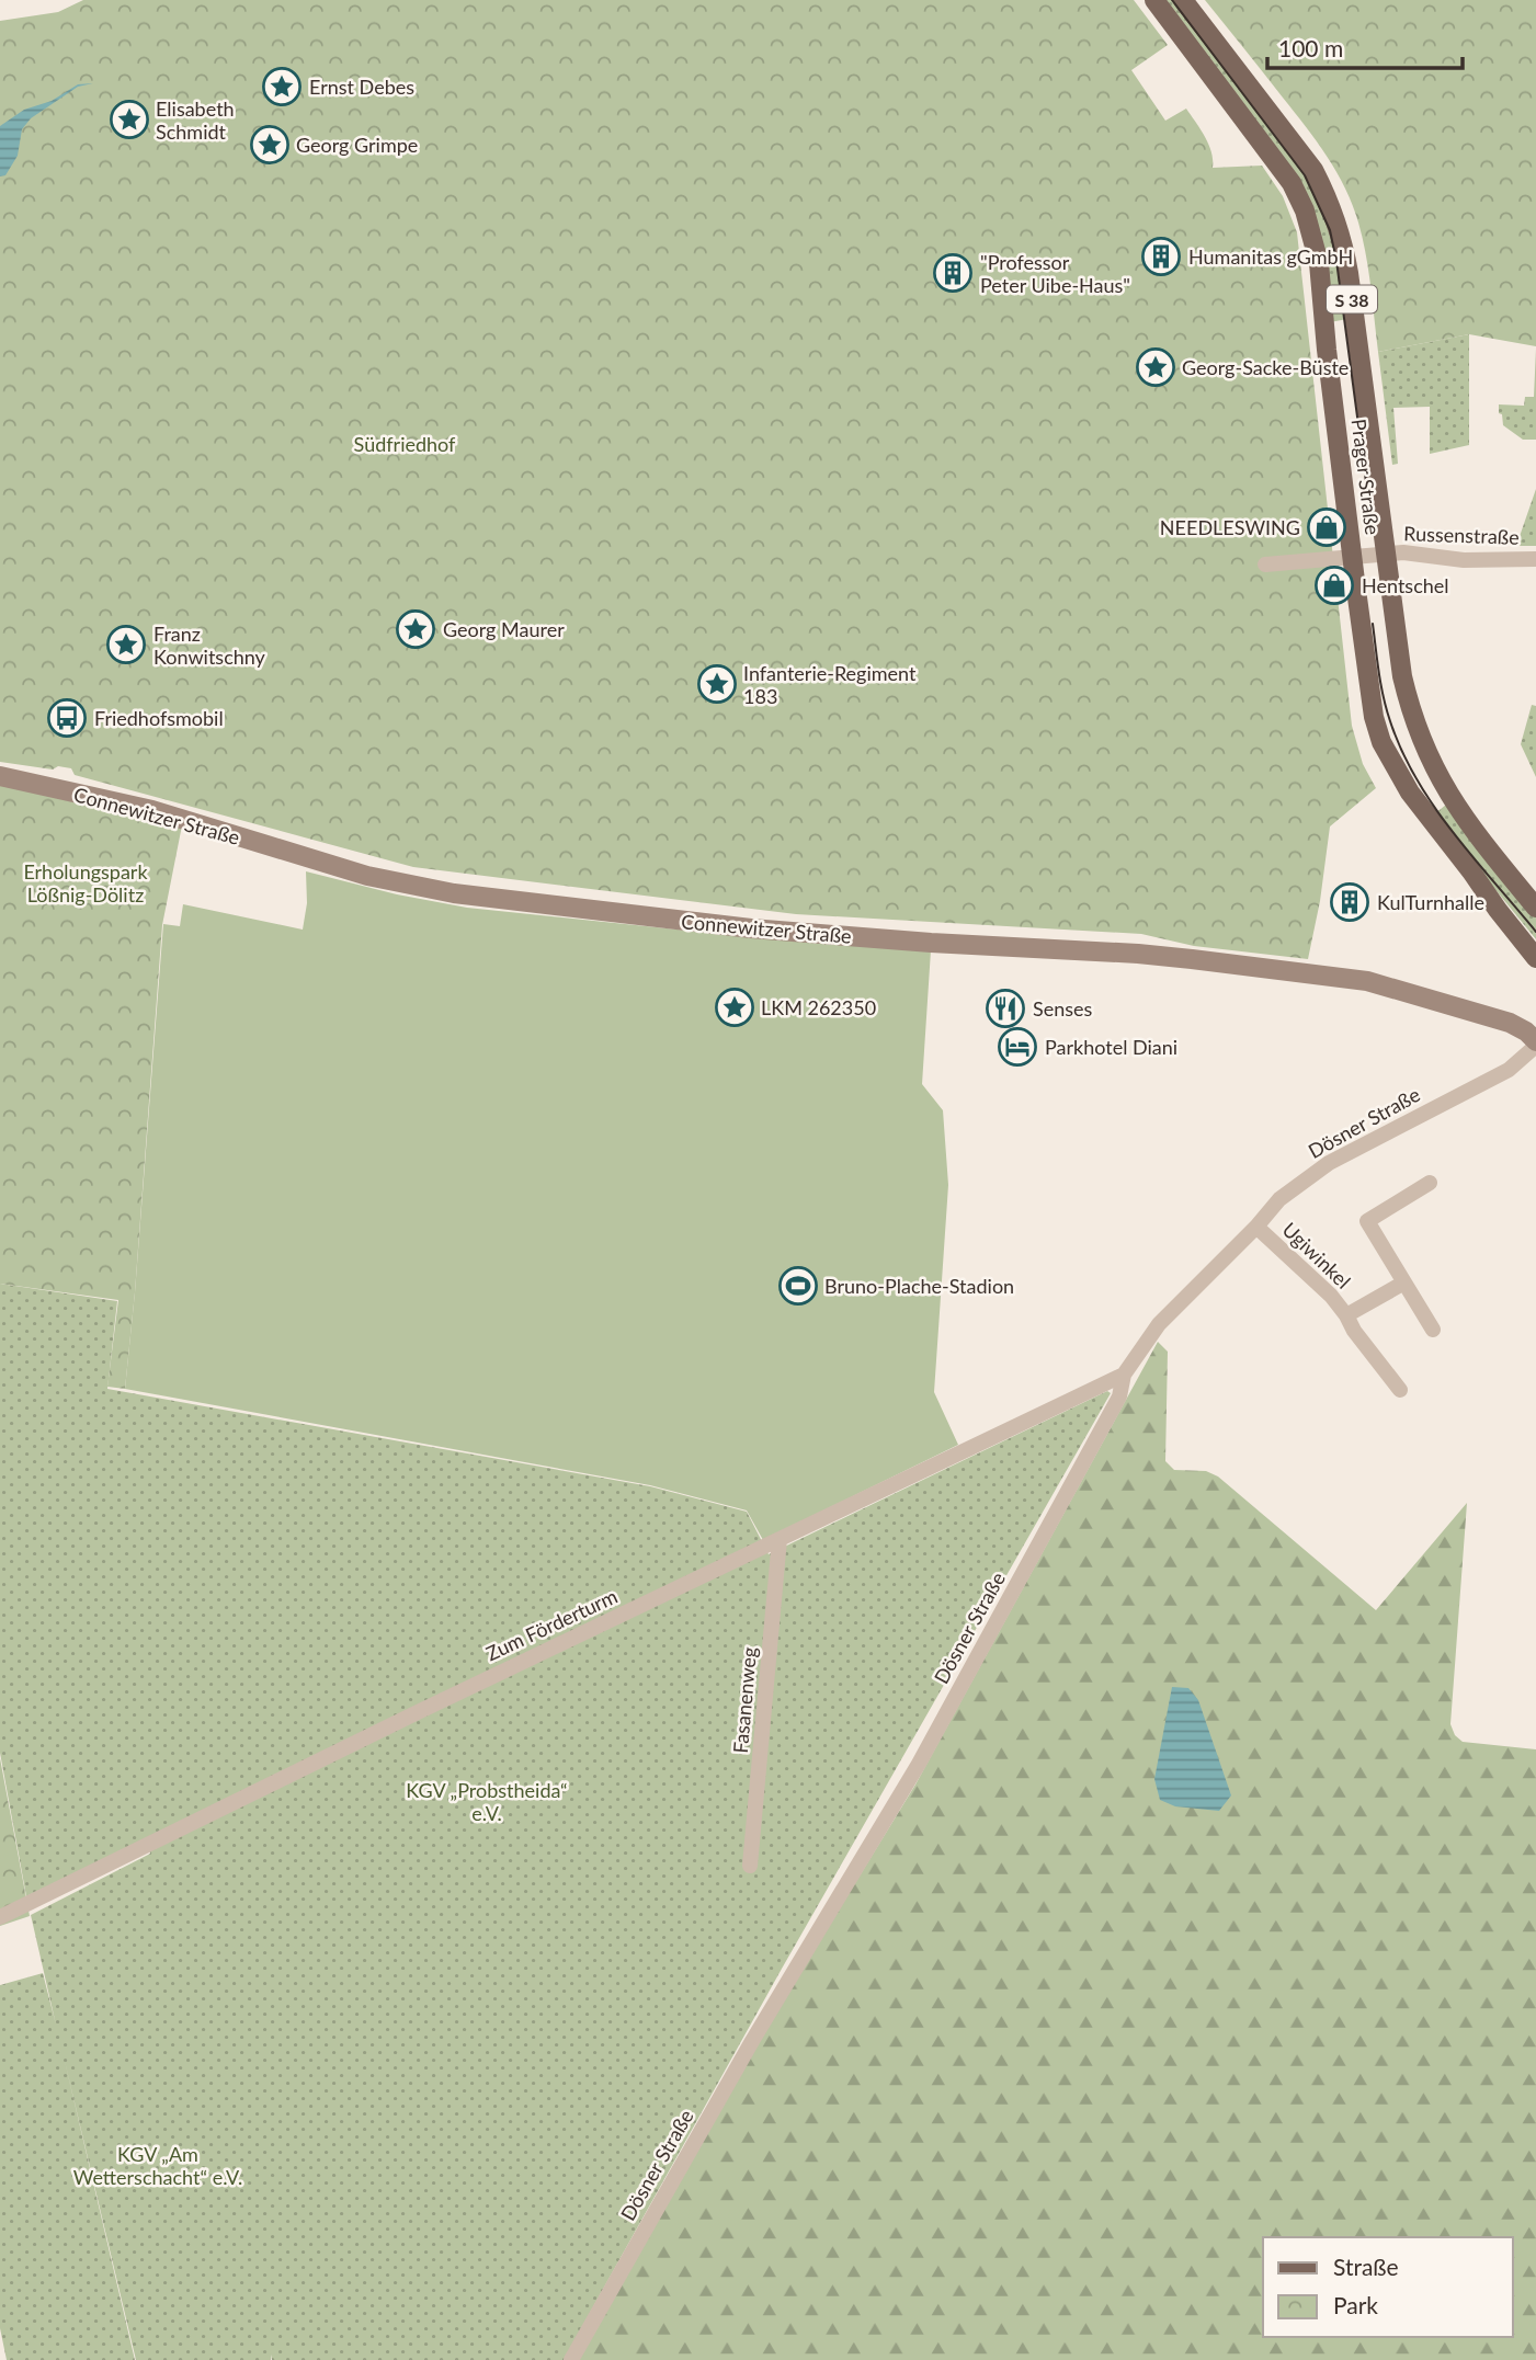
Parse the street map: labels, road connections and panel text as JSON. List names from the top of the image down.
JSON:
{
  "streets": {
    "main road": ["S 38", "Prager Straße"],
    "street": [
      "Russenstraße",
      "Connewitzer Straße",
      "Dösner Straße",
      "Ugiwinkel",
      "Zum Förderturm",
      "Fasanenweg"
    ]
  },
  "crossings": [
    ["Prager Straße", "Russenstraße"],
    ["Connewitzer Straße", "Dösner Straße"],
    ["Dösner Straße", "Ugiwinkel"],
    ["Dösner Straße", "Zum Förderturm"],
    ["Zum Förderturm", "Fasanenweg"]
  ],
  "parks": [
    "Südfriedhof",
    "Erholungspark Lößnig-Dölitz",
    "KGV „Probstheida“ e.V.",
    "KGV „Am Wetterschacht“ e.V."
  ],
  "places": {
    "place": [
      "Ernst Debes",
      "Elisabeth Schmidt",
      "Georg Grimpe",
      "Georg-Sacke-Büste",
      "Georg Maurer",
      "Franz Konwitschny",
      "Infanterie-Regiment 183",
      "LKM 262350"
    ],
    "building": ["Humanitas gGmbH", "\"Professor Peter Uibe-Haus\"", "KulTurnhalle"],
    "shop": ["NEEDLESWING", "Hentschel"],
    "bus stop": ["Friedhofsmobil"],
    "restaurant": ["Senses"],
    "hotel": ["Parkhotel Diani"],
    "sports": ["Bruno-Plache-Stadion"]
  },
  "legend": ["Straße", "Park"],
  "scale_bar": "100 m"
}
